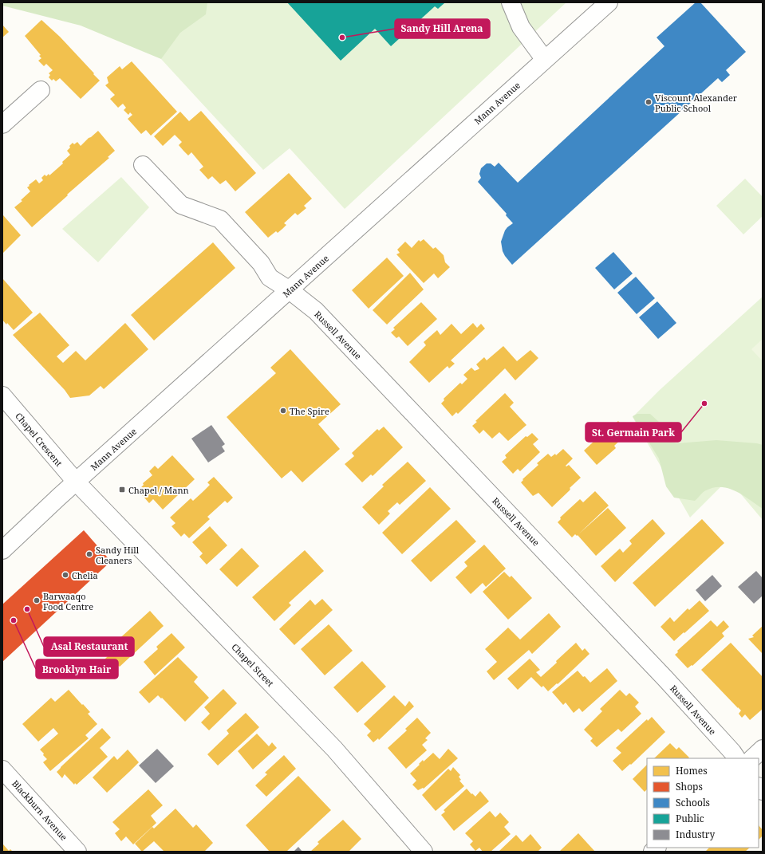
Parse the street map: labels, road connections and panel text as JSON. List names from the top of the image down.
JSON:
{
  "streets": {
    "street": [
      "Mann Avenue",
      "Russell Avenue",
      "Chapel Crescent",
      "Chapel Street",
      "Blackburn Avenue"
    ]
  },
  "crossings": [
    ["Mann Avenue", "Russell Avenue"],
    ["Mann Avenue", "Chapel Crescent"],
    ["Mann Avenue", "Chapel Street"],
    ["Chapel Crescent", "Chapel Street"]
  ],
  "places": {
    "other": [
      "Sandy Hill Arena",
      "Viscount Alexander Public School",
      "St. Germain Park",
      "The Spire",
      "Sandy Hill Cleaners",
      "Chelia",
      "Barwaaqo Food Centre",
      "Asal Restaurant",
      "Brooklyn Hair"
    ],
    "transit": ["Chapel / Mann"]
  },
  "legend": [
    "Homes",
    "Shops",
    "Schools",
    "Public",
    "Industry"
  ]
}
